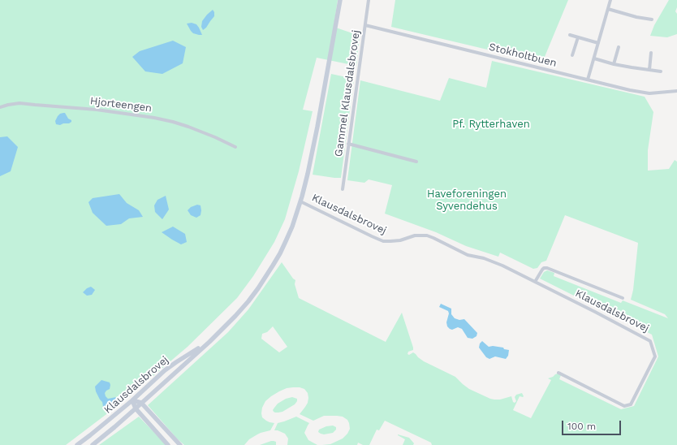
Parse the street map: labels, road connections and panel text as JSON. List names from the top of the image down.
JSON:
{
  "streets": {
    "street": [
      "Stokholtbuen",
      "Gammel Klausdalsbrovej",
      "Hjorteengen",
      "Klausdalsbrovej"
    ]
  },
  "crossings": [
    ["Stokholtbuen", "Gammel Klausdalsbrovej"]
  ],
  "parks": ["Pf. Rytterhaven", "Haveforeningen Syvendehus"],
  "scale_bar": "100 m"
}
